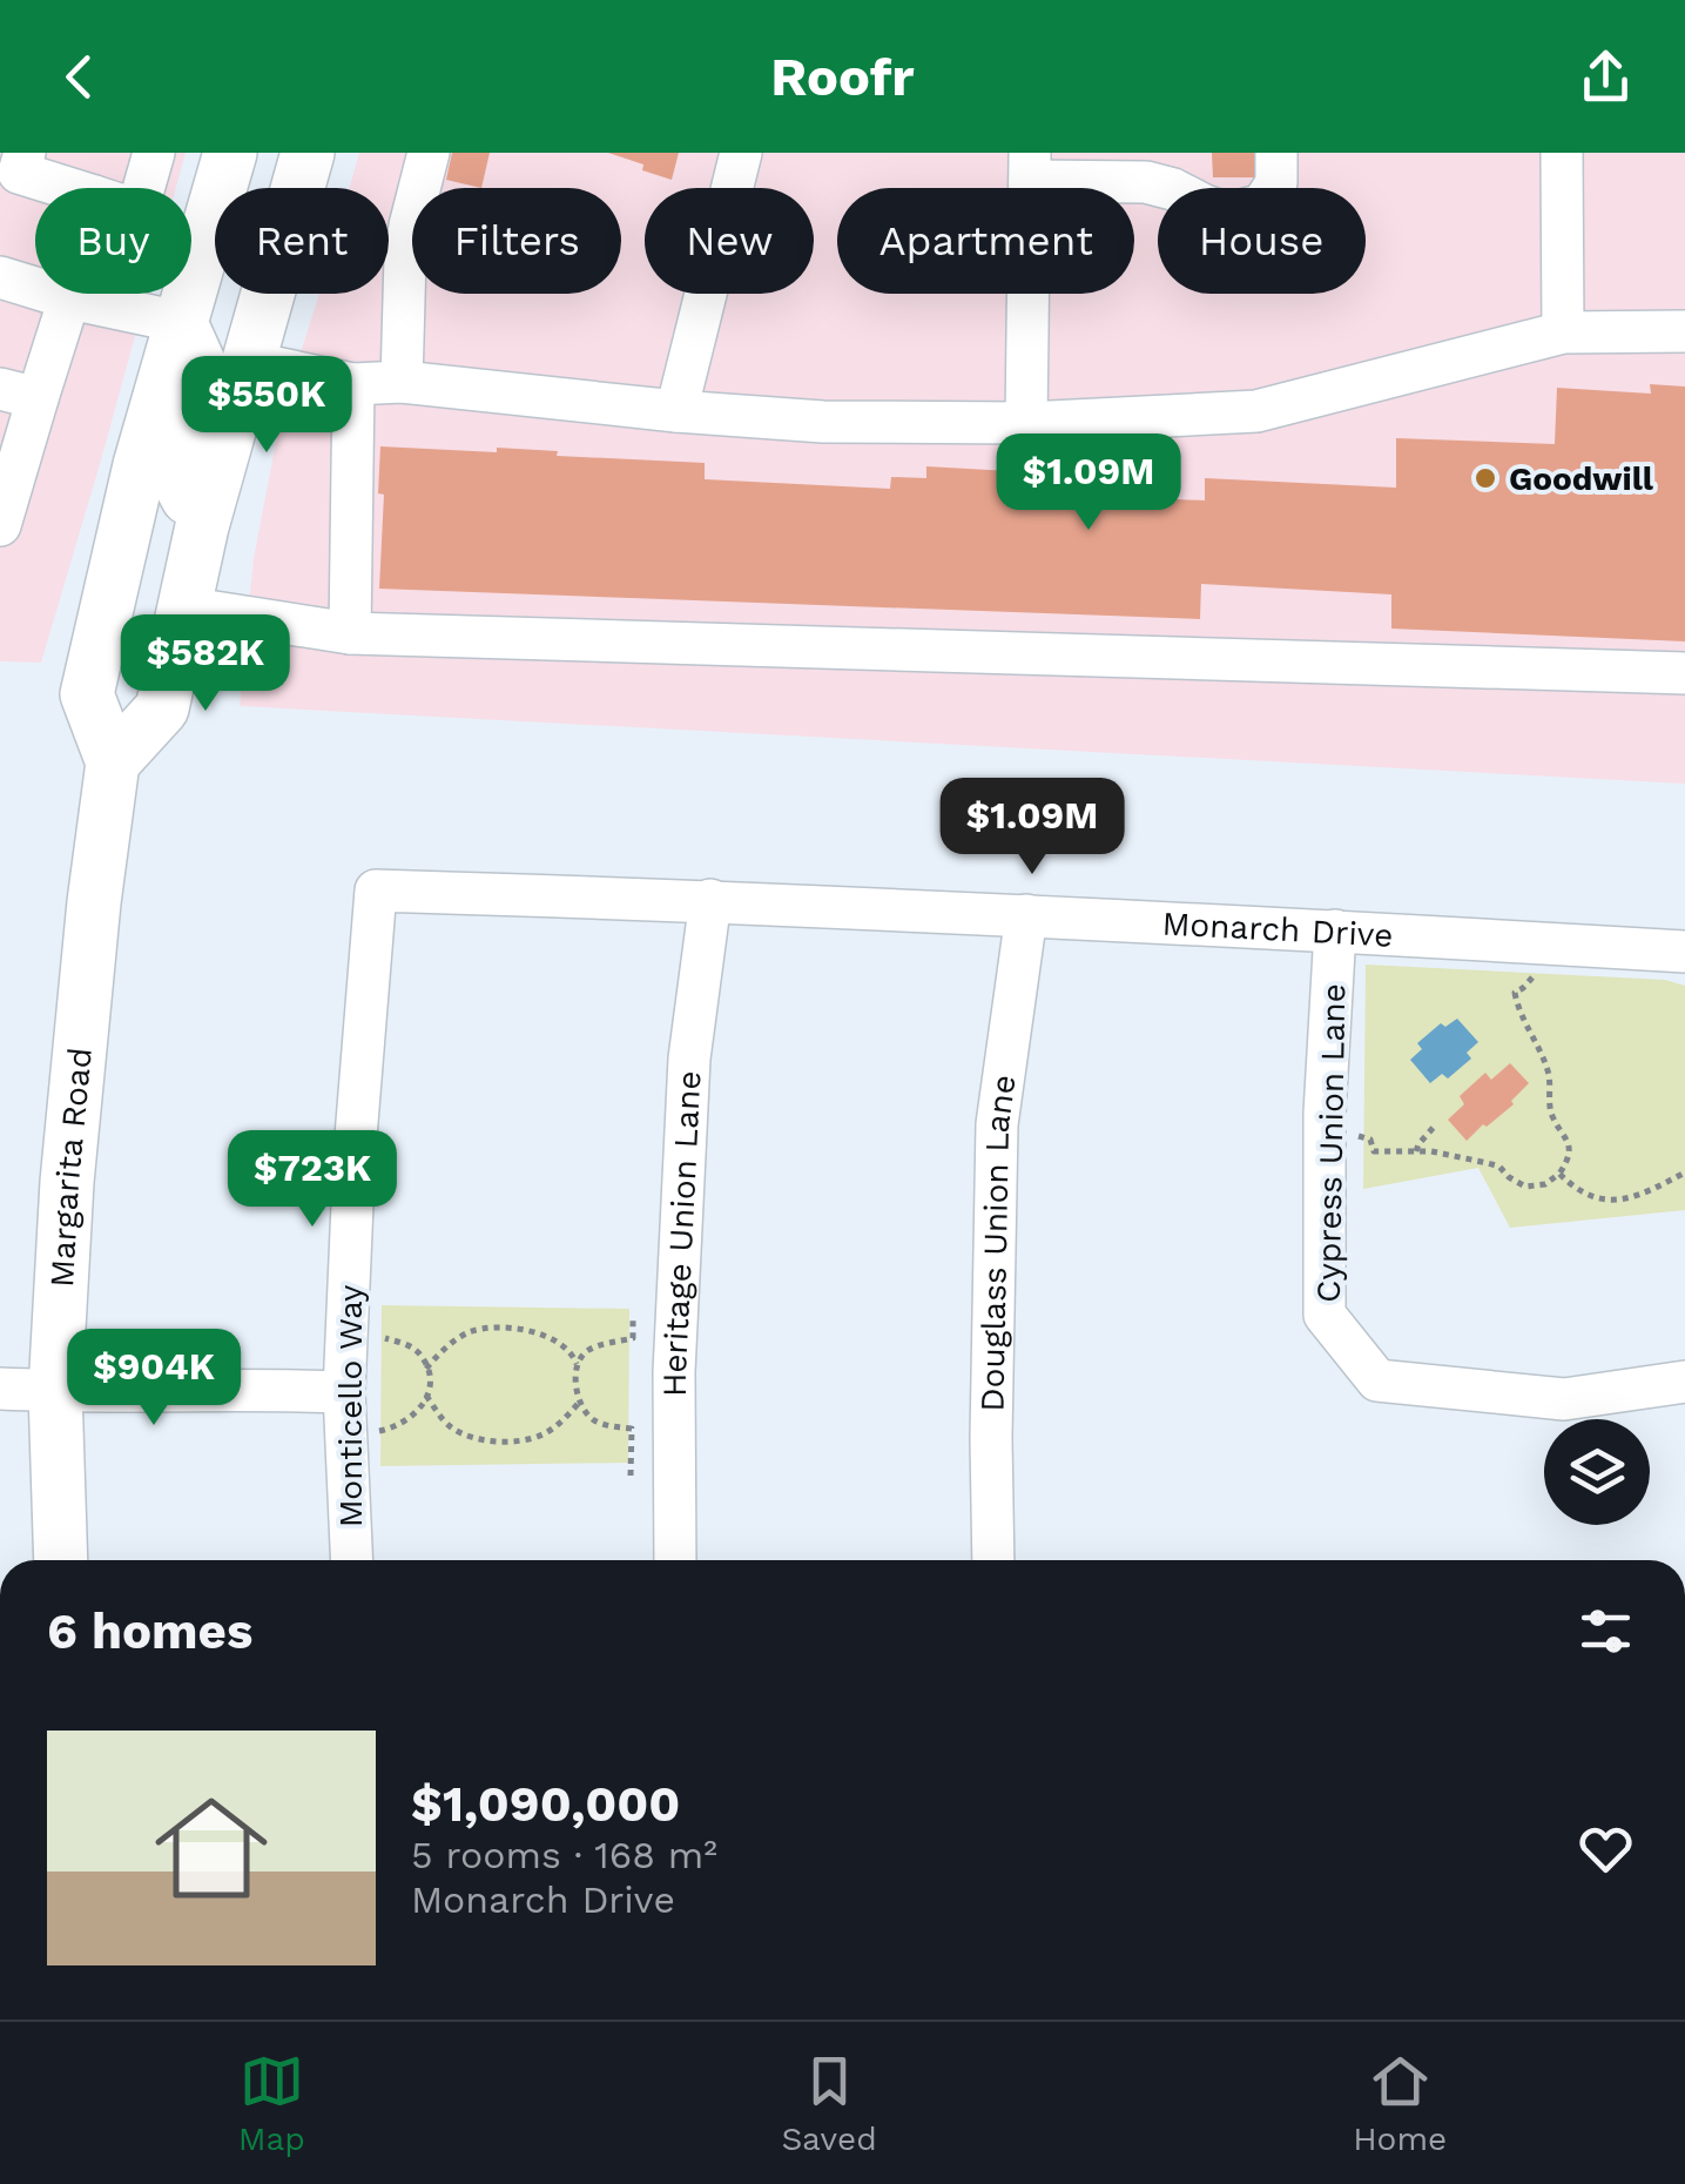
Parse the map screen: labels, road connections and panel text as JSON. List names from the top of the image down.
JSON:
{
  "streets": {
    "main road": ["Margarita Road"],
    "street": [
      "Monarch Drive",
      "Cypress Union Lane",
      "Heritage Union Lane",
      "Douglass Union Lane",
      "Monticello Way"
    ]
  },
  "crossings": [
    ["Monarch Drive", "Cypress Union Lane"],
    ["Monarch Drive", "Heritage Union Lane"],
    ["Monarch Drive", "Douglass Union Lane"],
    ["Monarch Drive", "Monticello Way"]
  ],
  "places": ["Goodwill"],
  "page": {
    "header": "Roofr",
    "chip": [
      "Buy",
      "Rent",
      "Filters",
      "New",
      "Apartment",
      "House"
    ],
    "price": [
      "$550K",
      "$1.09M",
      "$582K",
      "$1.09M",
      "$723K",
      "$904K"
    ],
    "heading": "6 homes",
    "list": [
      {
        "name": "$1,090,000",
        "note": "5 rooms · 168 m² · Monarch Drive"
      }
    ],
    "tabs": ["Map", "Saved", "Home"]
  }
}
